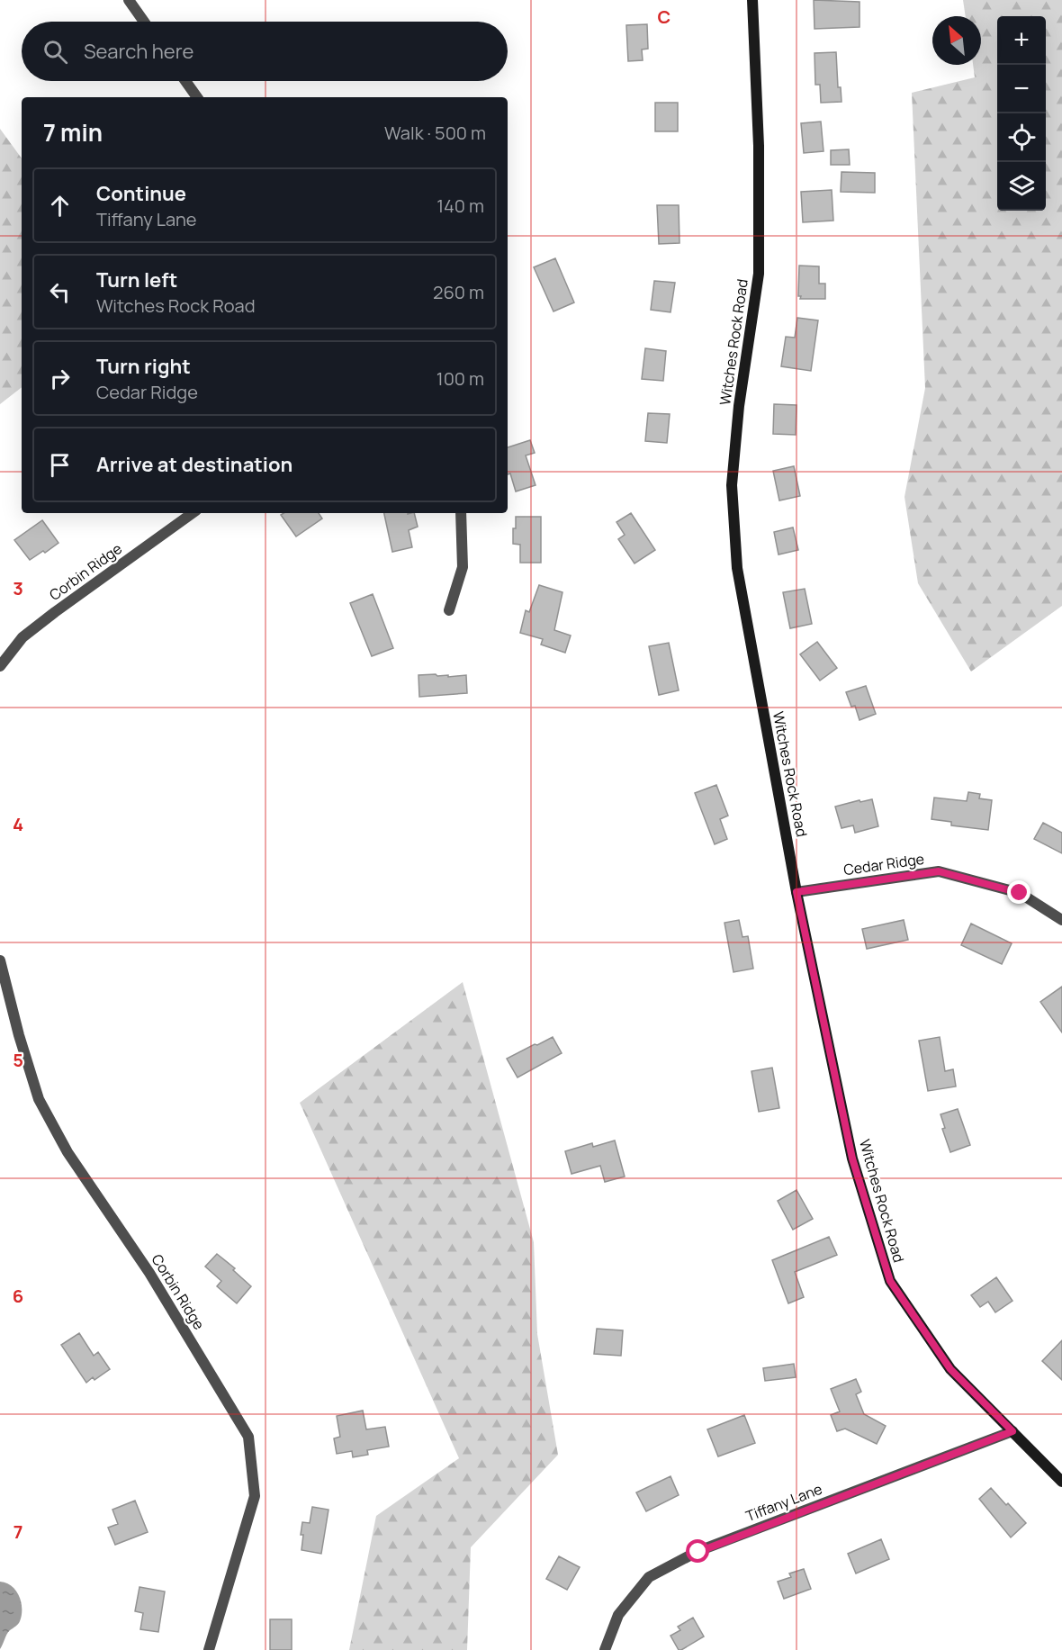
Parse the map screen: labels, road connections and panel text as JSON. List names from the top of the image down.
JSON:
{
  "streets": {
    "street": [
      "Witches Rock Road",
      "Corbin Ridge",
      "Cedar Ridge",
      "Tiffany Lane"
    ]
  },
  "crossings": [
    ["Witches Rock Road", "Cedar Ridge"],
    ["Witches Rock Road", "Tiffany Lane"]
  ],
  "north": "top left",
  "page": {
    "map_buttons": ["+", "−"],
    "search": "Search here",
    "heading": ["7 min", "Walk · 500 m"],
    "list": [
      ["Continue", "Tiffany Lane", "140 m"],
      ["Turn left", "Witches Rock Road", "260 m"],
      ["Turn right", "Cedar Ridge", "100 m"],
      "Arrive at destination"
    ]
  },
  "grid": {
    "columns": ["C"],
    "rows": [
      "3",
      "4",
      "5",
      "6",
      "7"
    ]
  }
}
